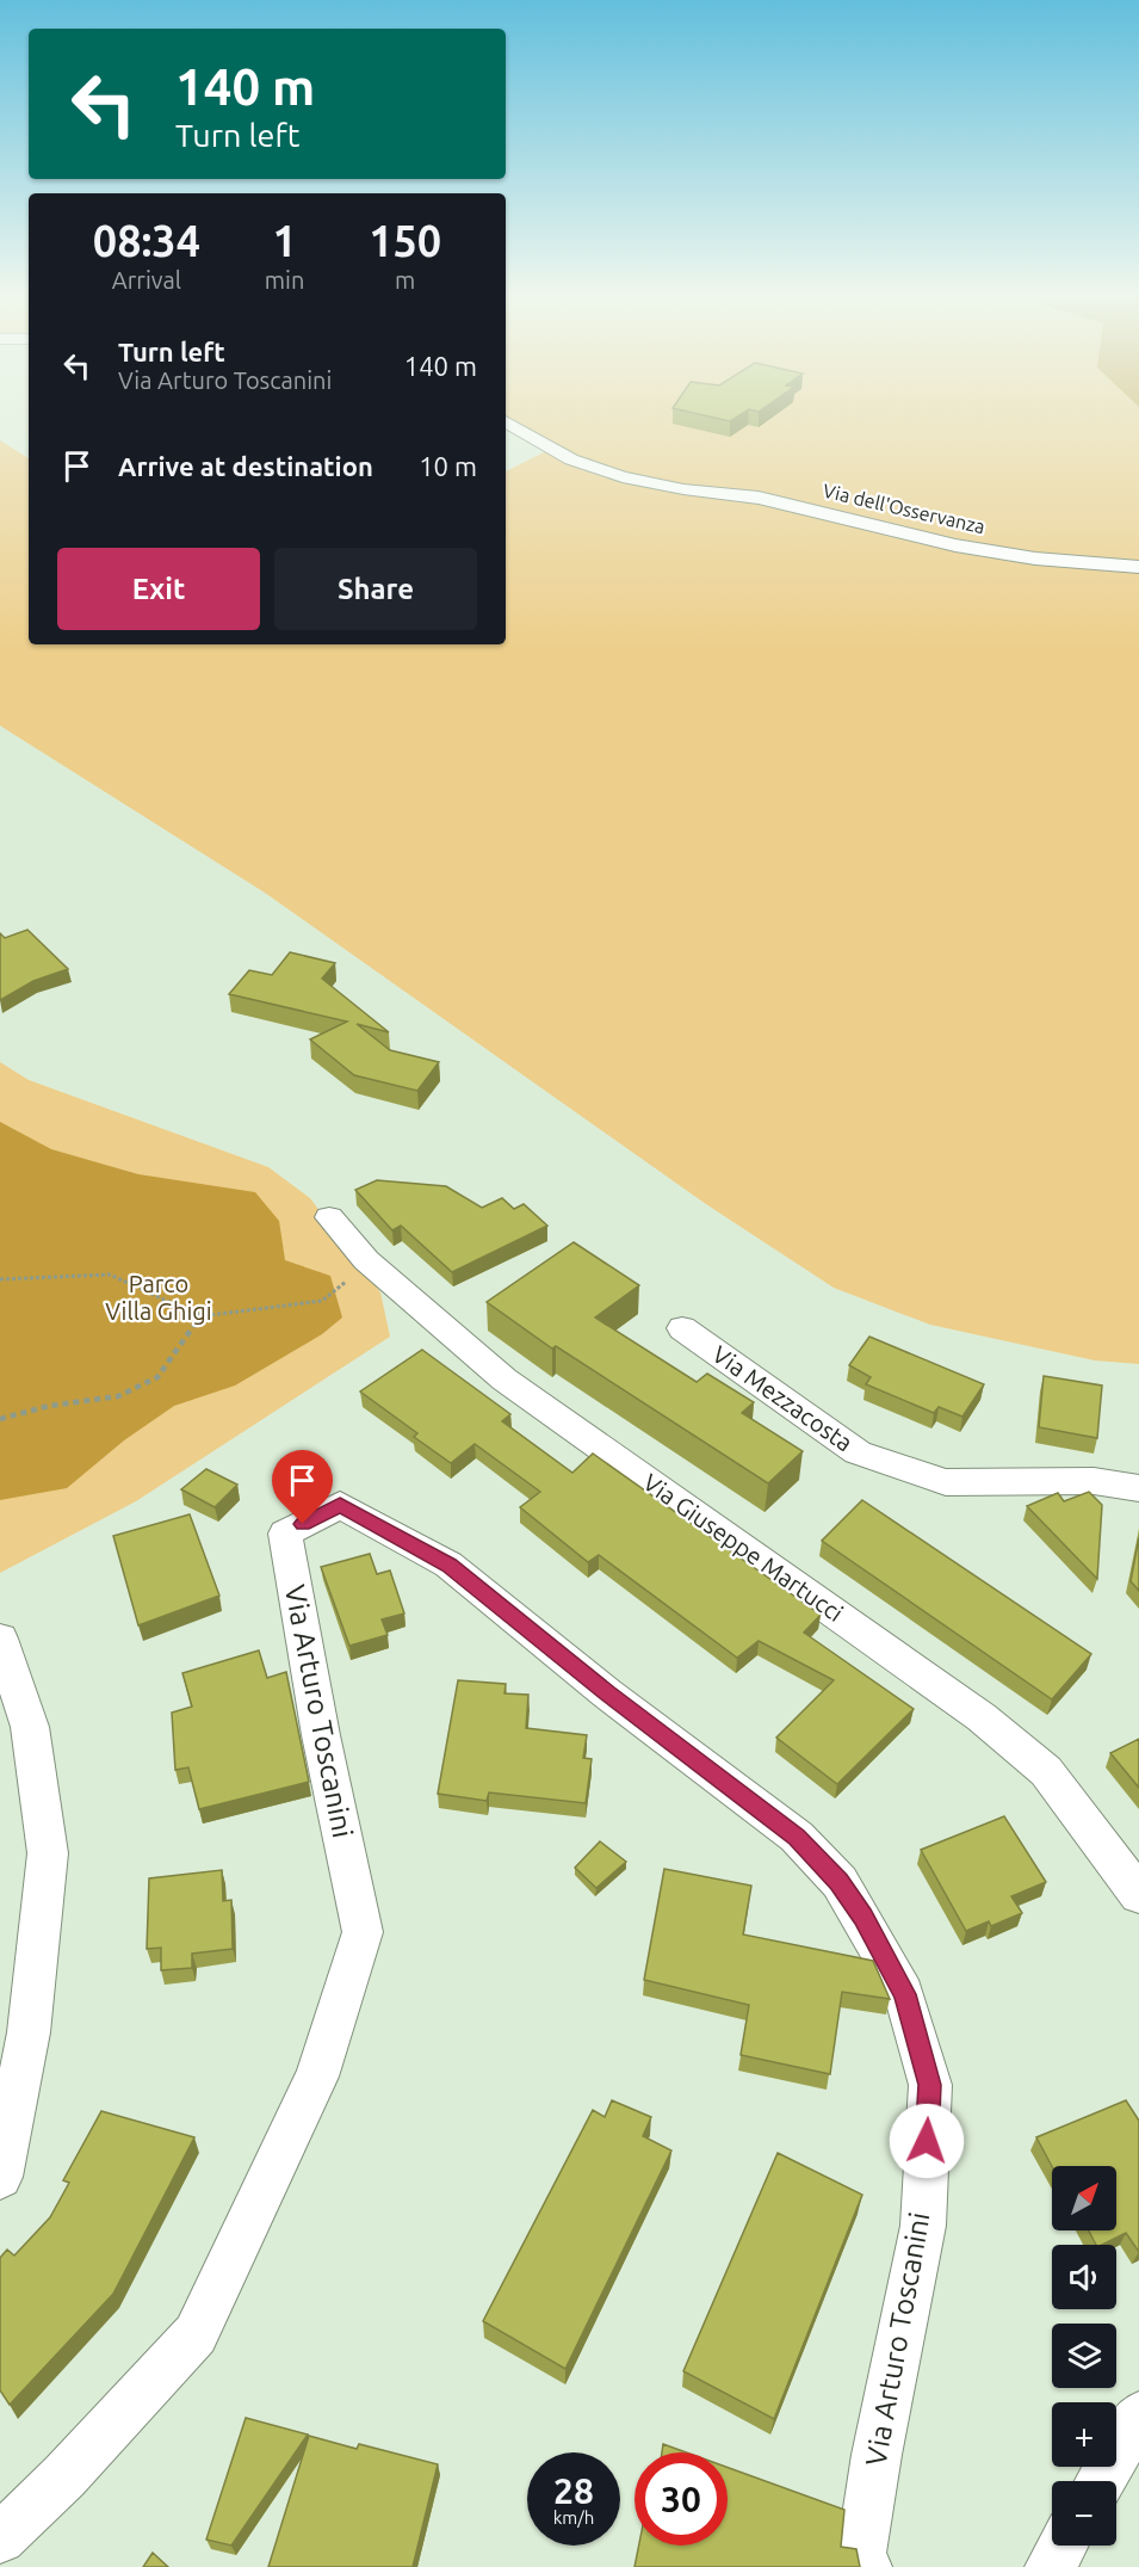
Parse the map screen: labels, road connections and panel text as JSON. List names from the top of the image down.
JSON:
{
  "streets": {
    "street": [
      "Via dell'Osservanza",
      "Via Mezzacosta",
      "Via Giuseppe Martucci",
      "Via Arturo Toscanini"
    ]
  },
  "parks": ["Parco Villa Ghigi"],
  "north": "top right",
  "page": {
    "turn": ["140 m", "Turn left"],
    "eta": [
      "08:34",
      "Arrival",
      "1",
      "min",
      "150",
      "m"
    ],
    "list": [
      {
        "name": "Turn left",
        "note": "Via Arturo Toscanini",
        "value": "140 m"
      },
      {
        "name": "Arrive at destination",
        "value": "10 m"
      }
    ],
    "buttons": ["Exit", "Share"],
    "map_buttons": ["+", "−"],
    "speed": "28 km/h",
    "limit": "30"
  }
}
